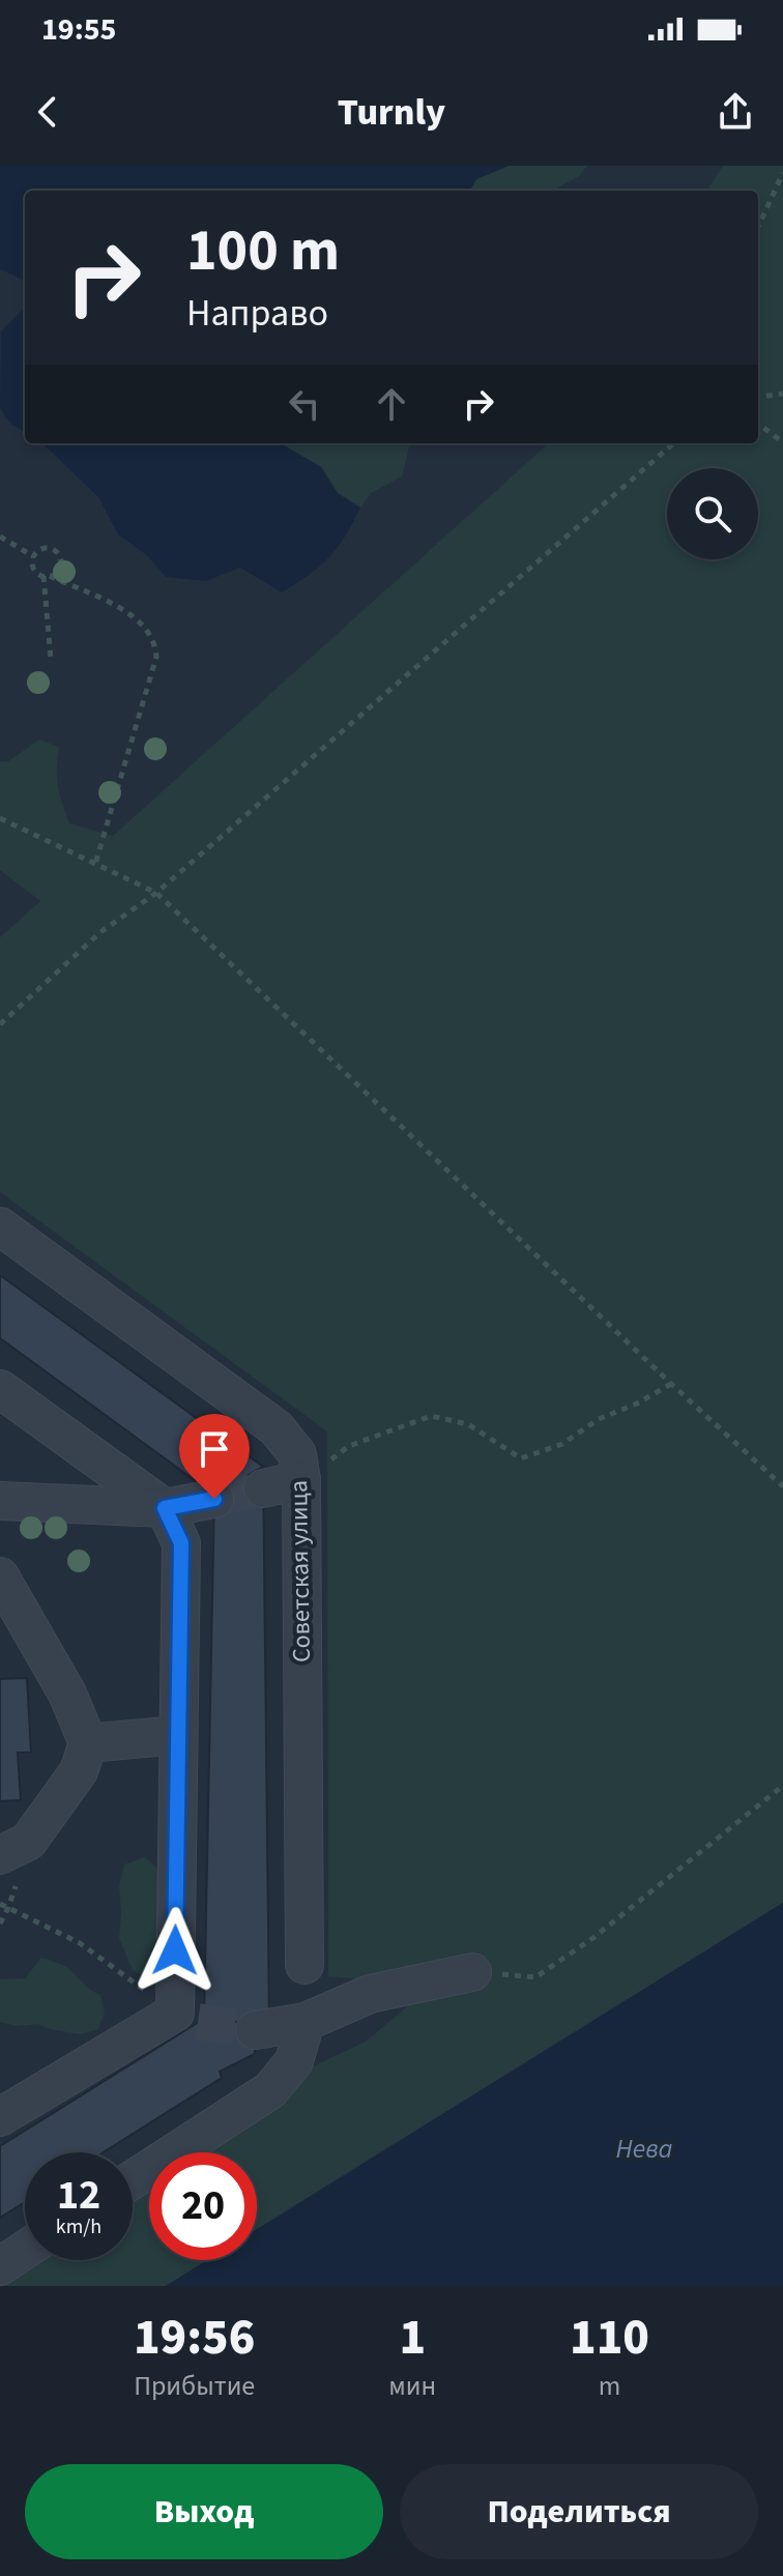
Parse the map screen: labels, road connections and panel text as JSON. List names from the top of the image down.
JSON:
{
  "streets": {
    "street": ["Советская улица"]
  },
  "water": ["Нева"],
  "page": {
    "status": "19:55",
    "header": "Turnly",
    "turn": ["100 m", "Направо"],
    "speed": "12 km/h",
    "limit": "20",
    "eta": [
      "19:56",
      "Прибытие",
      "1",
      "мин",
      "110",
      "m"
    ],
    "buttons": ["Выход", "Поделиться"]
  }
}
